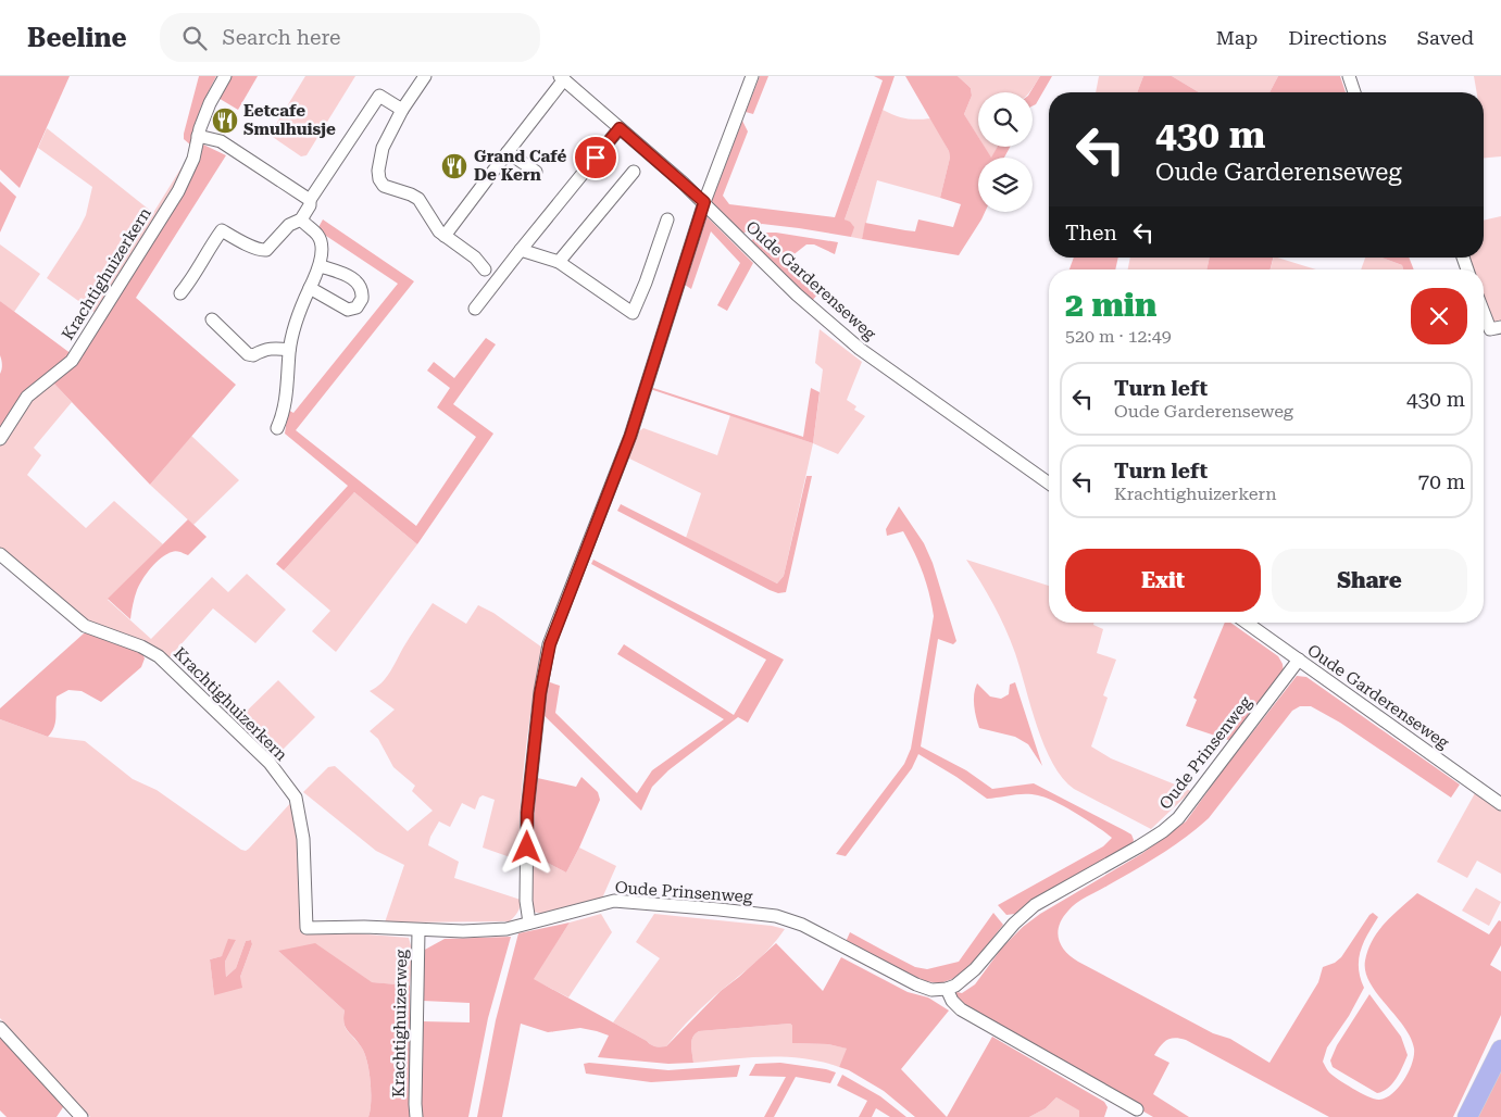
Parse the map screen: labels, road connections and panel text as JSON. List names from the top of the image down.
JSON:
{
  "streets": {
    "street": [
      "Krachtighuizerkern",
      "Oude Garderenseweg",
      "Oude Prinsenweg",
      "Krachtighuizerweg"
    ]
  },
  "crossings": [
    ["Krachtighuizerkern", "Oude Prinsenweg"],
    ["Oude Garderenseweg", "Oude Prinsenweg"],
    ["Oude Prinsenweg", "Krachtighuizerweg"]
  ],
  "places": {
    "restaurant": ["Eetcafe Smulhuisje", "Grand Café De Kern"]
  },
  "page": {
    "header": "Beeline",
    "search": "Search here",
    "nav": ["Map", "Directions", "Saved"],
    "turn": ["430 m", "Oude Garderenseweg"],
    "then": "Then",
    "heading": ["2 min", "520 m · 12:49"],
    "list": [
      {
        "name": "Turn left",
        "note": "Oude Garderenseweg",
        "value": "430 m"
      },
      {
        "name": "Turn left",
        "note": "Krachtighuizerkern",
        "value": "70 m"
      }
    ],
    "buttons": ["Exit", "Share"]
  }
}
